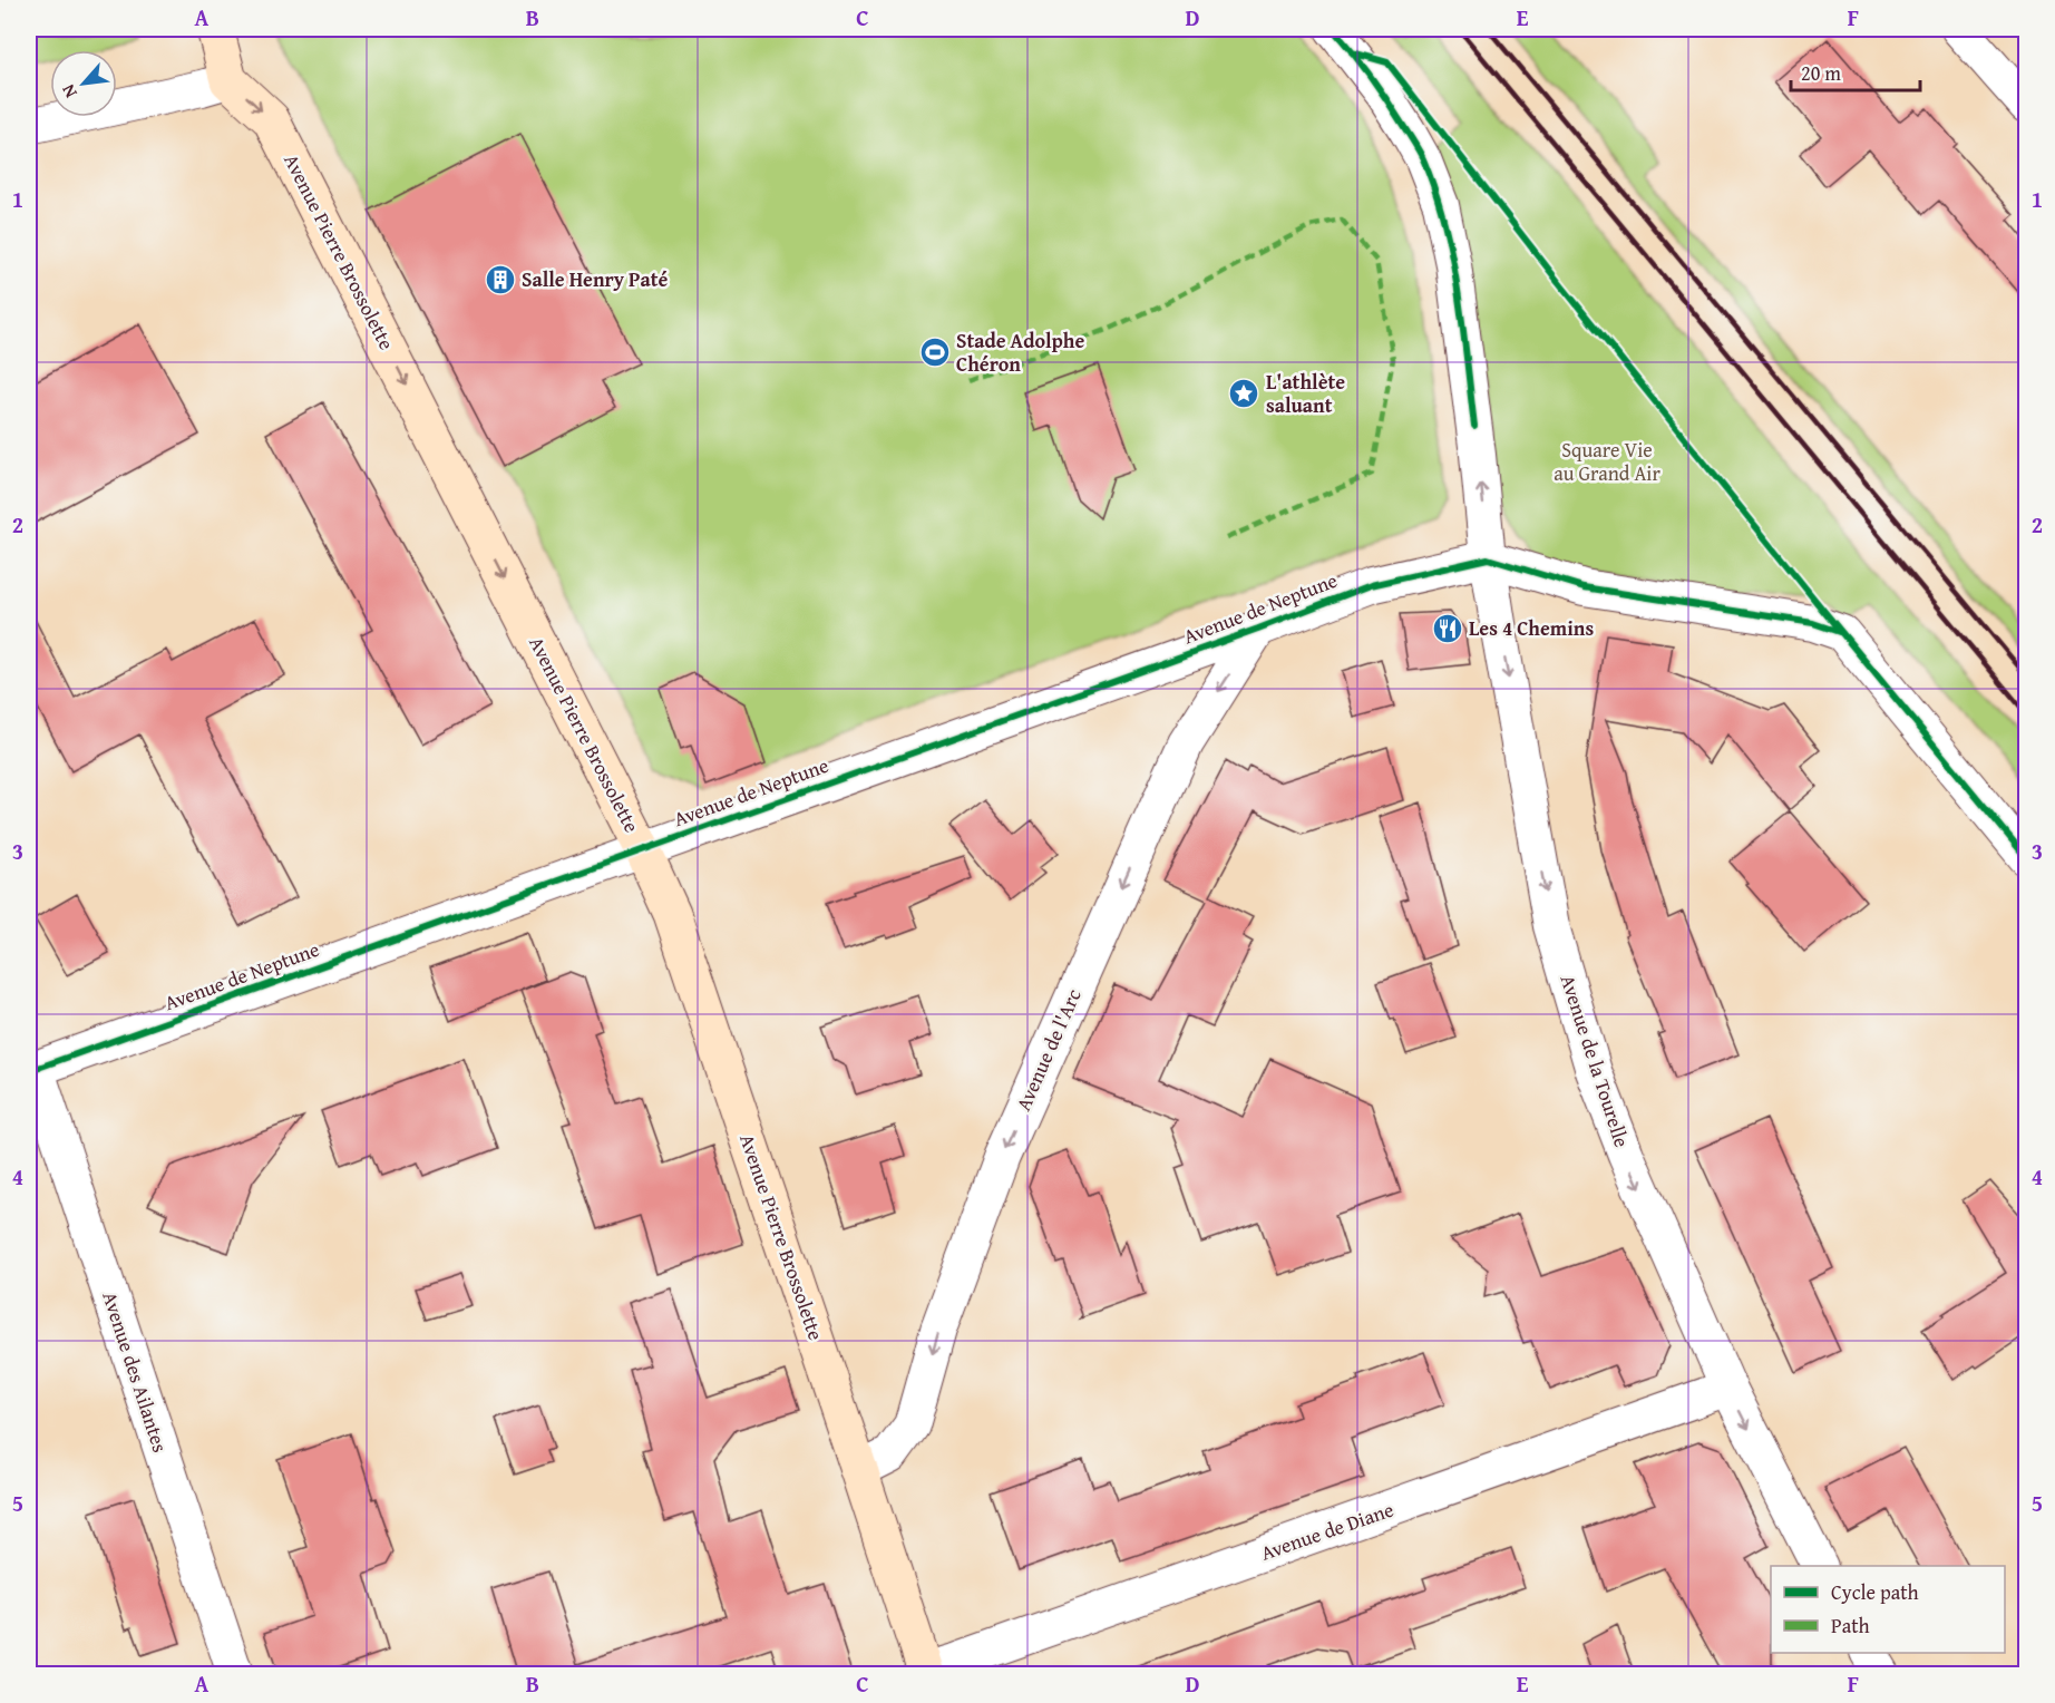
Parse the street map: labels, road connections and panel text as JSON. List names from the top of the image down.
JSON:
{
  "streets": {
    "street": [
      "Avenue Pierre Brossolette",
      "Avenue de Neptune",
      "Avenue de l'Arc",
      "Avenue de la Tourelle",
      "Avenue des Ailantes",
      "Avenue de Diane"
    ]
  },
  "crossings": [
    ["Avenue Pierre Brossolette", "Avenue de Neptune"],
    ["Avenue Pierre Brossolette", "Avenue de l'Arc"],
    ["Avenue Pierre Brossolette", "Avenue de Diane"],
    ["Avenue de Neptune", "Avenue de l'Arc"],
    ["Avenue de Neptune", "Avenue de la Tourelle"],
    ["Avenue de Neptune", "Avenue des Ailantes"],
    ["Avenue de la Tourelle", "Avenue de Diane"]
  ],
  "one_way": ["Avenue Pierre Brossolette", "Avenue de l'Arc"],
  "parks": ["Square Vie au Grand Air"],
  "places": {
    "building": ["Salle Henry Paté"],
    "sports": ["Stade Adolphe Chéron"],
    "place": ["L'athlète saluant"],
    "restaurant": ["Les 4 Chemins"]
  },
  "legend": ["Cycle path", "Path"],
  "scale_bar": "20 m",
  "north": "bottom left",
  "grid": {
    "columns": [
      "A",
      "B",
      "C",
      "D",
      "E",
      "F"
    ],
    "rows": [
      "1",
      "2",
      "3",
      "4",
      "5"
    ]
  }
}
